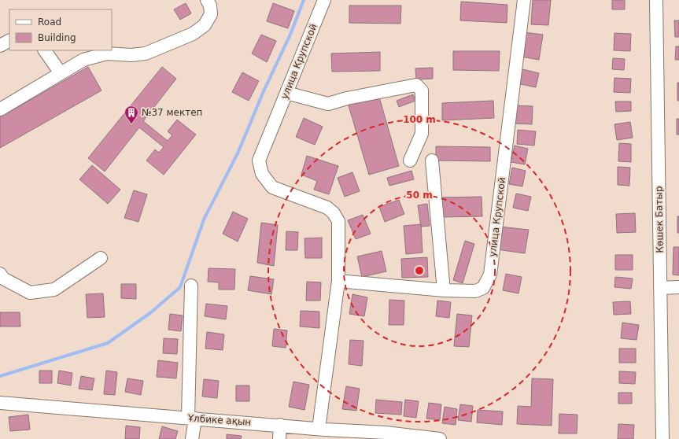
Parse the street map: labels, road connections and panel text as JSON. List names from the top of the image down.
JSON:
{
  "streets": {
    "street": ["улица Крупской", "Көшек Батыр", "Ұлбике ақын"]
  },
  "crossings": [
    ["улица Крупской", "Ұлбике ақын"]
  ],
  "places": {
    "building": ["№37 мектеп"]
  },
  "legend": ["Road", "Building"],
  "rings": ["100 m", "50 m"]
}
